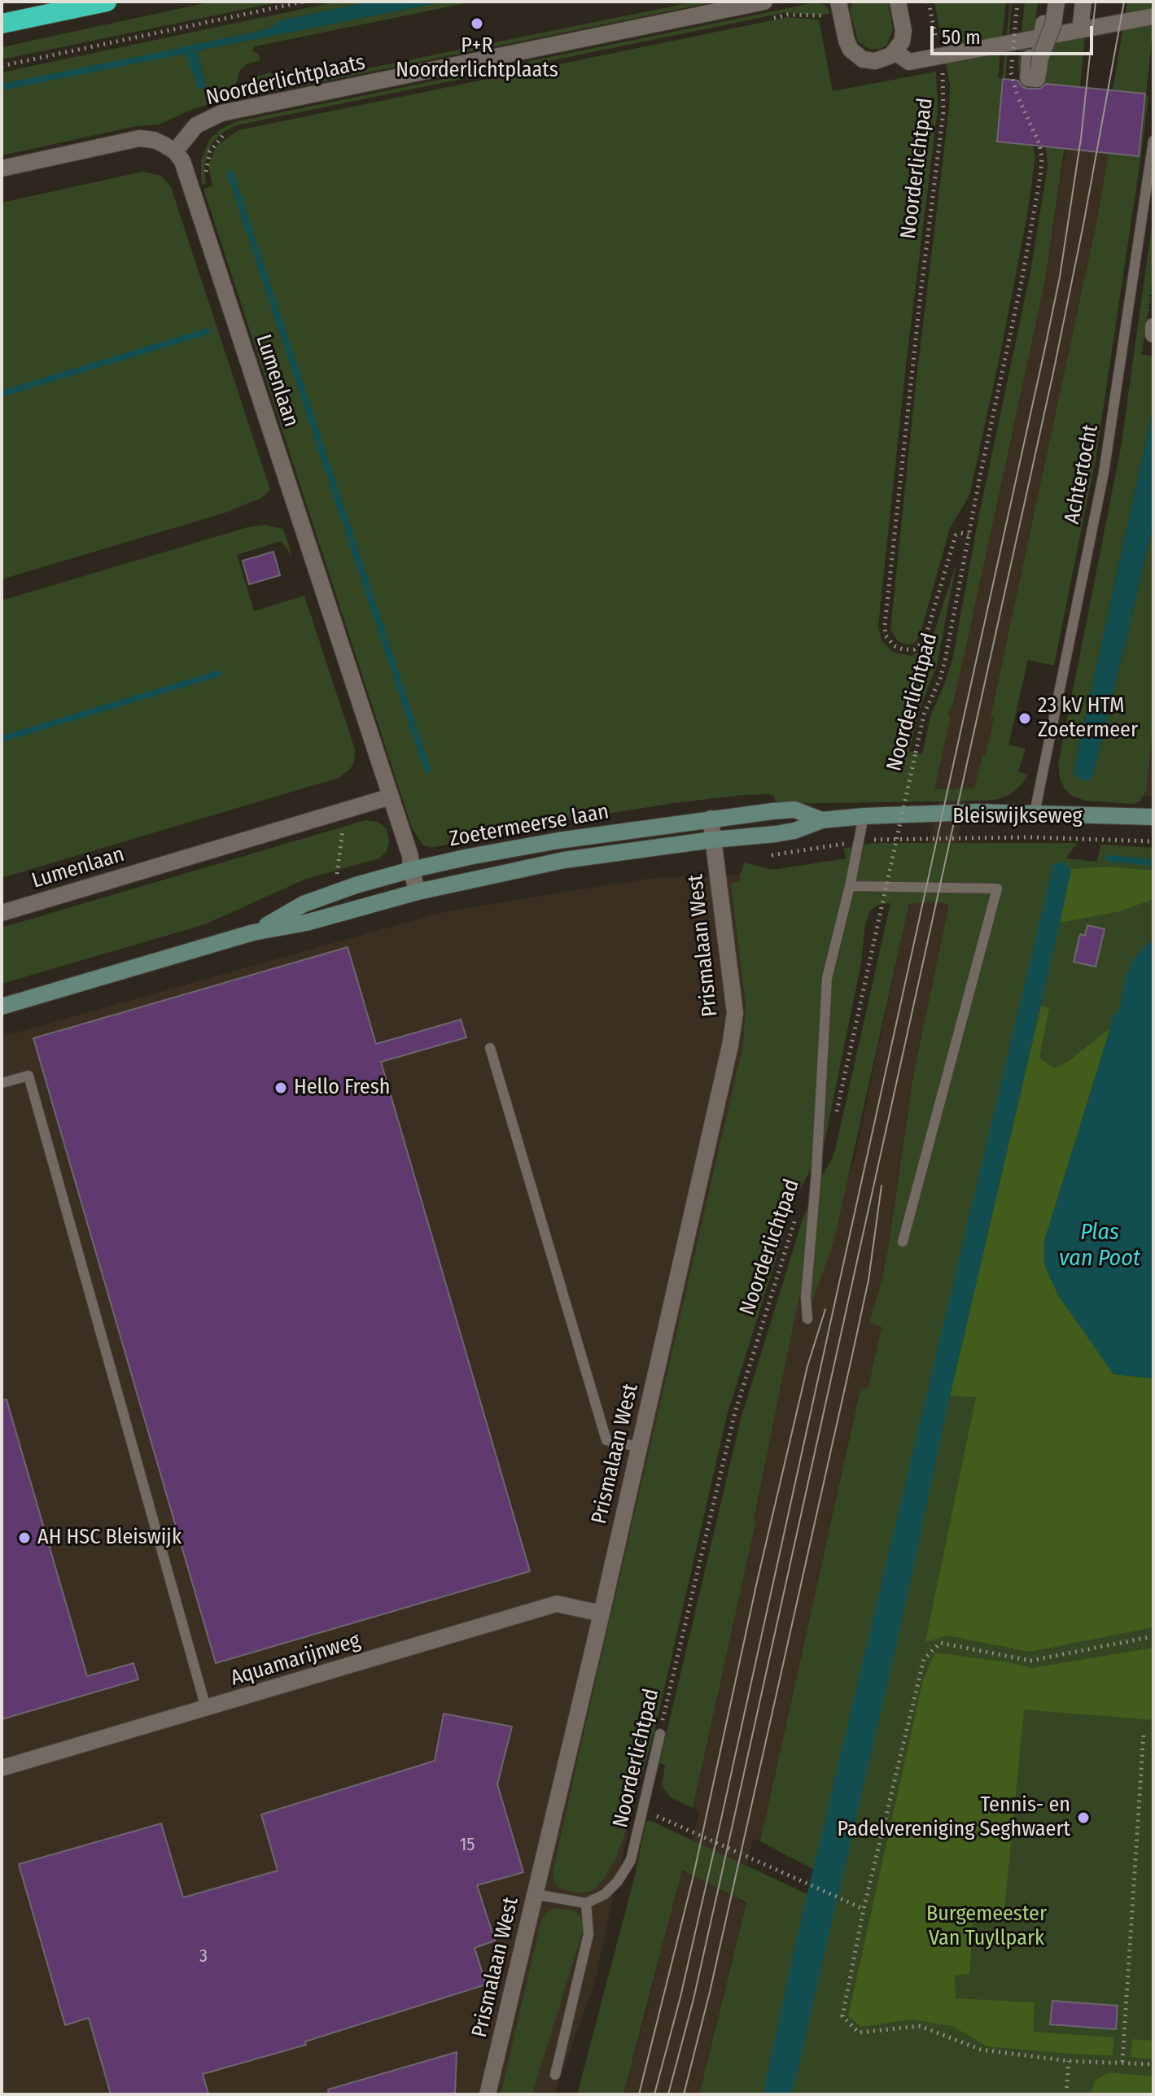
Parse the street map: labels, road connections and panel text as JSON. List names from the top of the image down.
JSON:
{
  "streets": {
    "street": [
      "Noorderlichtplaats",
      "Lumenlaan",
      "Bleiswijkseweg",
      "Zoetermeerse laan",
      "Prismalaan West",
      "Aquamarijnweg"
    ],
    "lane": ["Noorderlichtpad", "Achtertocht"]
  },
  "crossings": [
    ["Noorderlichtplaats", "Lumenlaan"],
    ["Lumenlaan", "Zoetermeerse laan"],
    ["Achtertocht", "Bleiswijkseweg"],
    ["Bleiswijkseweg", "Zoetermeerse laan"],
    ["Zoetermeerse laan", "Prismalaan West"],
    ["Prismalaan West", "Aquamarijnweg"]
  ],
  "water": ["Plas van Poot"],
  "parks": ["Burgemeester Van Tuyllpark"],
  "places": [
    "P+R Noorderlichtplaats",
    "23 kV HTM Zoetermeer",
    "Hello Fresh",
    "AH HSC Bleiswijk",
    "Tennis- en Padelvereniging Seghwaert"
  ],
  "house_numbers": ["15", "3"],
  "scale_bar": "50 m"
}
